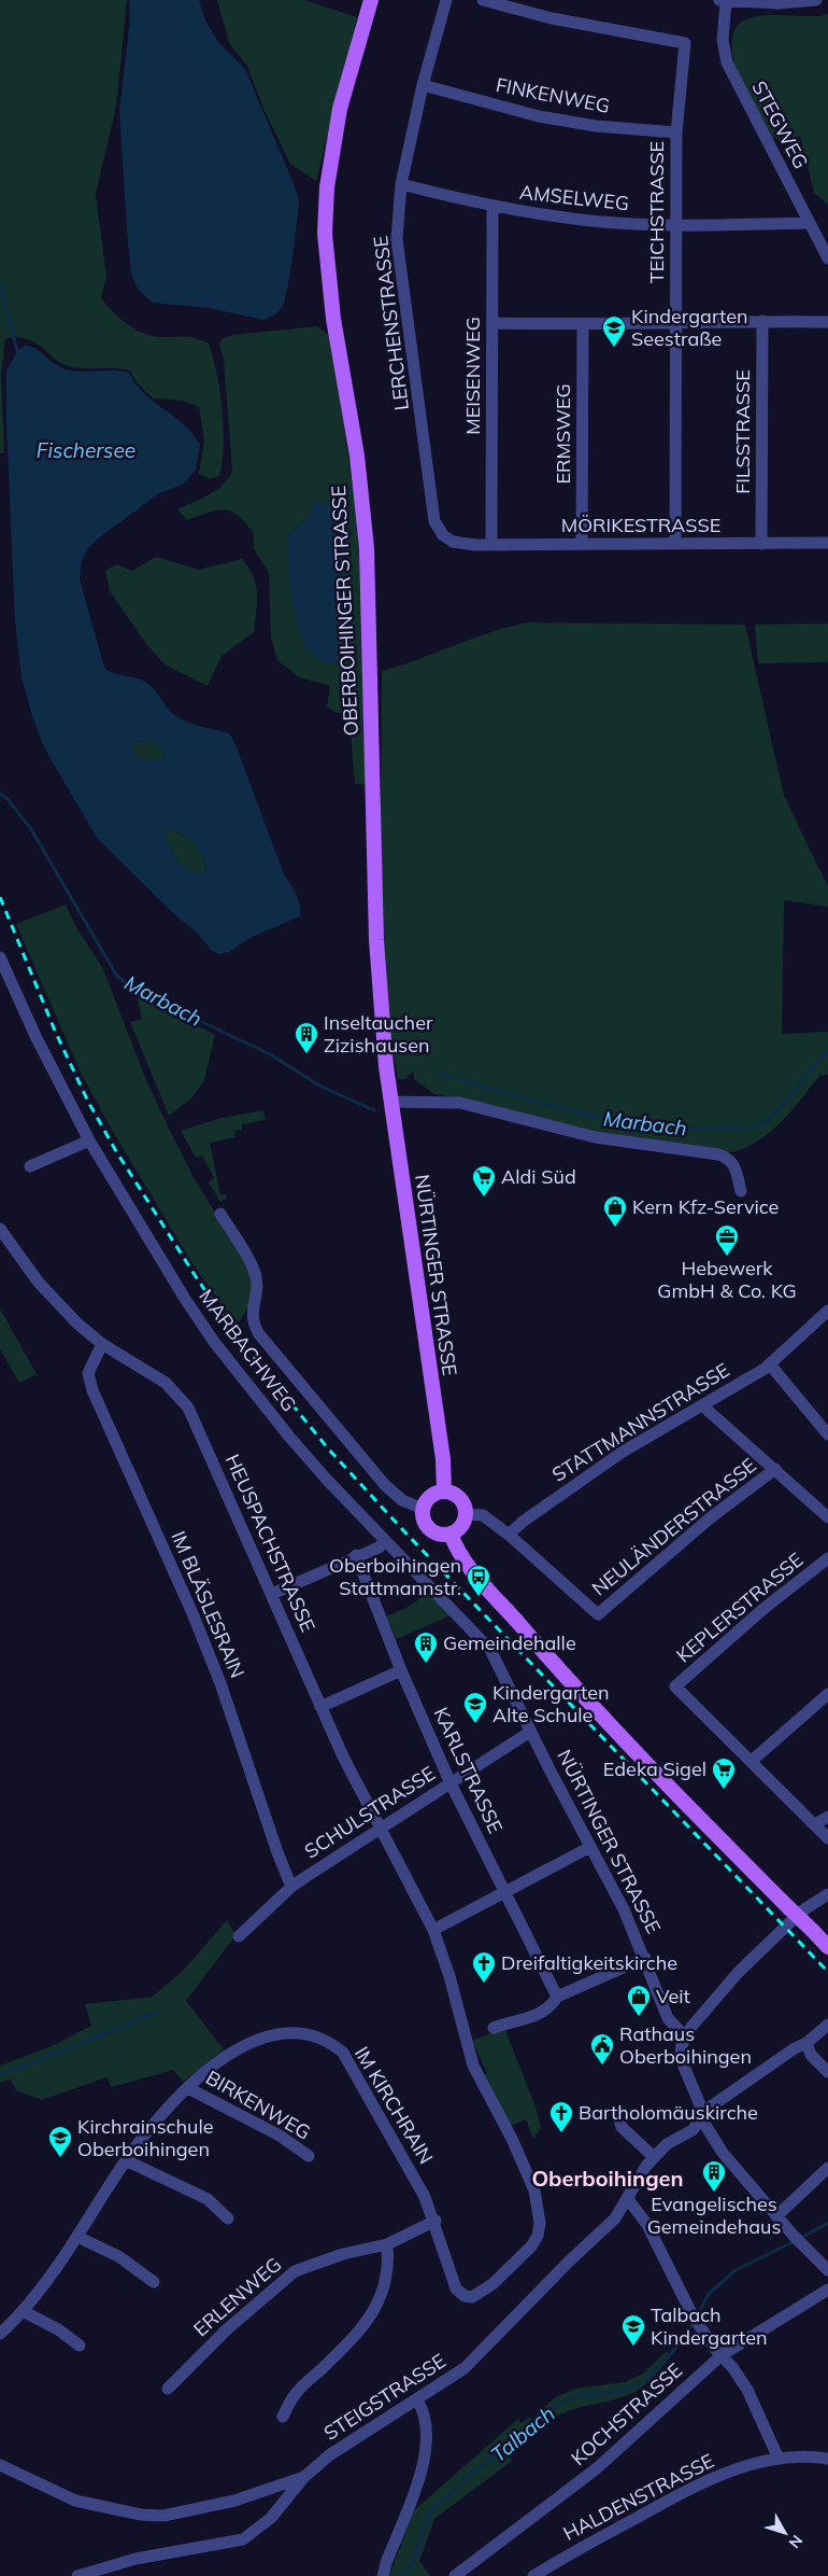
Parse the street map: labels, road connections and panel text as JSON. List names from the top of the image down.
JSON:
{
  "streets": {
    "main road": ["OBERBOIHINGER STRASSE", "NÜRTINGER STRASSE"],
    "street": [
      "FINKENWEG",
      "STEGWEG",
      "AMSELWEG",
      "TEICHSTRASSE",
      "LERCHENSTRASSE",
      "MEISENWEG",
      "FILSSTRASSE",
      "ERMSWEG",
      "MÖRIKESTRASSE",
      "MARBACHWEG",
      "STATTMANNSTRASSE",
      "NEULÄNDERSTRASSE",
      "HEUSPACHSTRASSE",
      "IM BLÄSLESRAIN",
      "KEPLERSTRASSE",
      "KARLSTRASSE",
      "SCHULSTRASSE",
      "BIRKENWEG",
      "IM KIRCHRAIN",
      "ERLENWEG",
      "STEIGSTRASSE",
      "KOCHSTRASSE",
      "HALDENSTRASSE"
    ]
  },
  "crossings": [
    ["FINKENWEG", "TEICHSTRASSE"],
    ["FINKENWEG", "LERCHENSTRASSE"],
    ["STEGWEG", "AMSELWEG"],
    ["AMSELWEG", "TEICHSTRASSE"],
    ["AMSELWEG", "LERCHENSTRASSE"],
    ["AMSELWEG", "MEISENWEG"],
    ["TEICHSTRASSE", "MÖRIKESTRASSE"],
    ["LERCHENSTRASSE", "MÖRIKESTRASSE"],
    ["MEISENWEG", "MÖRIKESTRASSE"],
    ["FILSSTRASSE", "MÖRIKESTRASSE"],
    ["ERMSWEG", "MÖRIKESTRASSE"],
    ["OBERBOIHINGER STRASSE", "NÜRTINGER STRASSE"],
    ["NÜRTINGER STRASSE", "MARBACHWEG"],
    ["NÜRTINGER STRASSE", "SCHULSTRASSE"],
    ["MARBACHWEG", "SCHULSTRASSE"],
    ["STATTMANNSTRASSE", "NEULÄNDERSTRASSE"],
    ["HEUSPACHSTRASSE", "IM BLÄSLESRAIN"],
    ["HEUSPACHSTRASSE", "SCHULSTRASSE"],
    ["HEUSPACHSTRASSE", "IM KIRCHRAIN"],
    ["IM BLÄSLESRAIN", "SCHULSTRASSE"],
    ["KARLSTRASSE", "SCHULSTRASSE"],
    ["BIRKENWEG", "IM KIRCHRAIN"],
    ["IM KIRCHRAIN", "ERLENWEG"]
  ],
  "districts": ["Oberboihingen"],
  "water": ["Fischersee", "Marbach", "Talbach"],
  "places": {
    "school or university": [
      "Kindergarten Seestraße",
      "Kindergarten Alte Schule",
      "Kirchrainschule Oberboihingen",
      "Talbach Kindergarten"
    ],
    "building": ["Inseltaucher Zizishausen", "Gemeindehalle", "Evangelisches Gemeindehaus"],
    "supermarket": ["Aldi Süd", "Edeka Sigel"],
    "shop": ["Kern Kfz-Service", "Veit"],
    "office": ["Hebewerk GmbH & Co. KG"],
    "bus stop": ["Oberboihingen Stattmannstr."],
    "church": ["Dreifaltigkeitskirche", "Bartholomäuskirche"],
    "public building": ["Rathaus Oberboihingen"]
  },
  "north": "bottom right"
}
